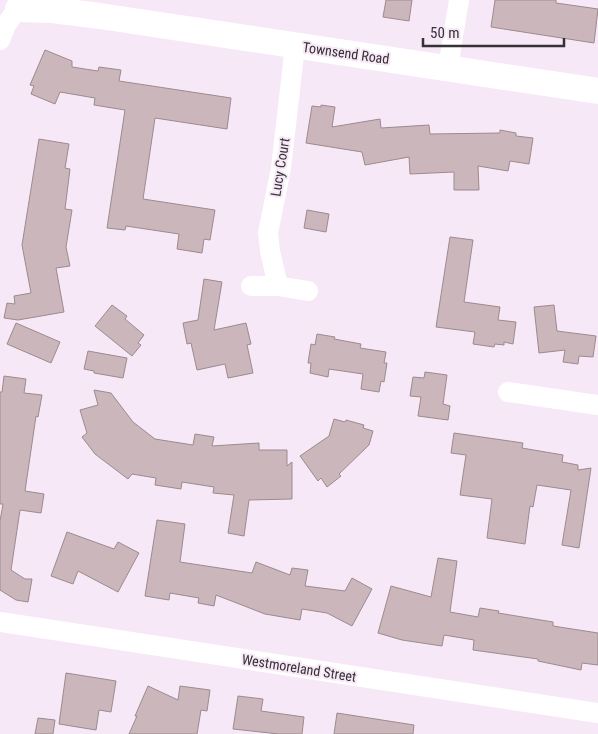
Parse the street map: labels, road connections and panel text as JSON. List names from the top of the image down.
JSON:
{
  "streets": {
    "main road": ["Townsend Road"],
    "street": ["Lucy Court", "Westmoreland Street"]
  },
  "crossings": [
    ["Townsend Road", "Lucy Court"]
  ],
  "scale_bar": "50 m"
}
